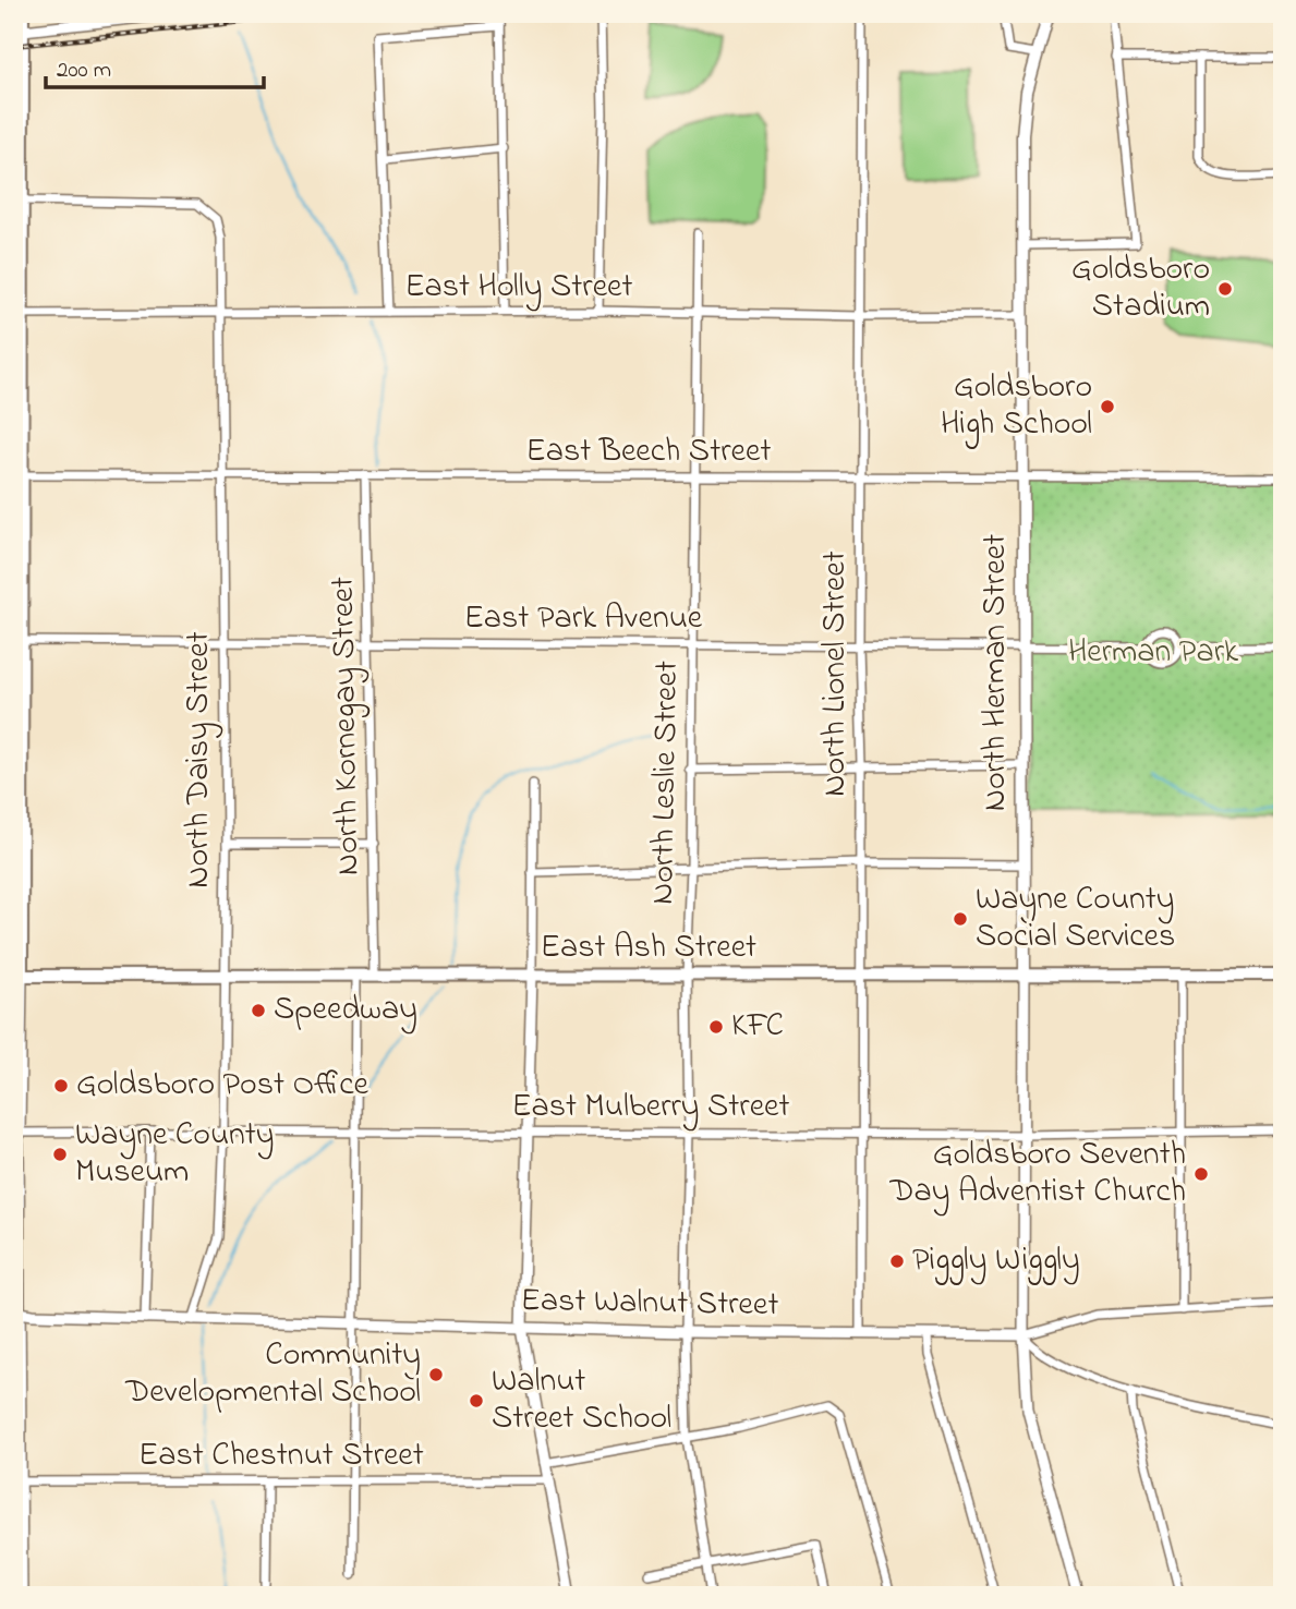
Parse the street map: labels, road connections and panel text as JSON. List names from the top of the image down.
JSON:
{
  "streets": {
    "main road": ["North Herman Street", "East Ash Street"],
    "street": [
      "East Holly Street",
      "East Beech Street",
      "East Park Avenue",
      "North Lionel Street",
      "North Kornegay Street",
      "North Daisy Street",
      "North Leslie Street",
      "East Mulberry Street",
      "East Walnut Street",
      "East Chestnut Street"
    ]
  },
  "crossings": [
    ["East Holly Street", "North Herman Street"],
    ["East Holly Street", "North Lionel Street"],
    ["East Holly Street", "North Daisy Street"],
    ["East Holly Street", "North Leslie Street"],
    ["East Beech Street", "North Herman Street"],
    ["East Beech Street", "North Lionel Street"],
    ["East Beech Street", "North Kornegay Street"],
    ["East Beech Street", "North Daisy Street"],
    ["East Beech Street", "North Leslie Street"],
    ["East Park Avenue", "North Herman Street"],
    ["East Park Avenue", "North Lionel Street"],
    ["East Park Avenue", "North Kornegay Street"],
    ["East Park Avenue", "North Daisy Street"],
    ["East Park Avenue", "North Leslie Street"],
    ["North Herman Street", "East Ash Street"],
    ["North Herman Street", "East Mulberry Street"],
    ["North Herman Street", "East Walnut Street"],
    ["North Lionel Street", "East Ash Street"],
    ["North Lionel Street", "East Mulberry Street"],
    ["North Lionel Street", "East Walnut Street"],
    ["North Kornegay Street", "East Ash Street"],
    ["North Daisy Street", "East Ash Street"],
    ["North Daisy Street", "East Mulberry Street"],
    ["North Daisy Street", "East Walnut Street"],
    ["North Leslie Street", "East Ash Street"],
    ["North Leslie Street", "East Mulberry Street"],
    ["North Leslie Street", "East Walnut Street"]
  ],
  "parks": ["Herman Park"],
  "places": [
    "Goldsboro Stadium",
    "Goldsboro High School",
    "Wayne County Social Services",
    "Speedway",
    "KFC",
    "Goldsboro Post Office",
    "Wayne County Museum",
    "Goldsboro Seventh Day Adventist Church",
    "Piggly Wiggly",
    "Community Developmental School",
    "Walnut Street School"
  ],
  "scale_bar": "200 m"
}
